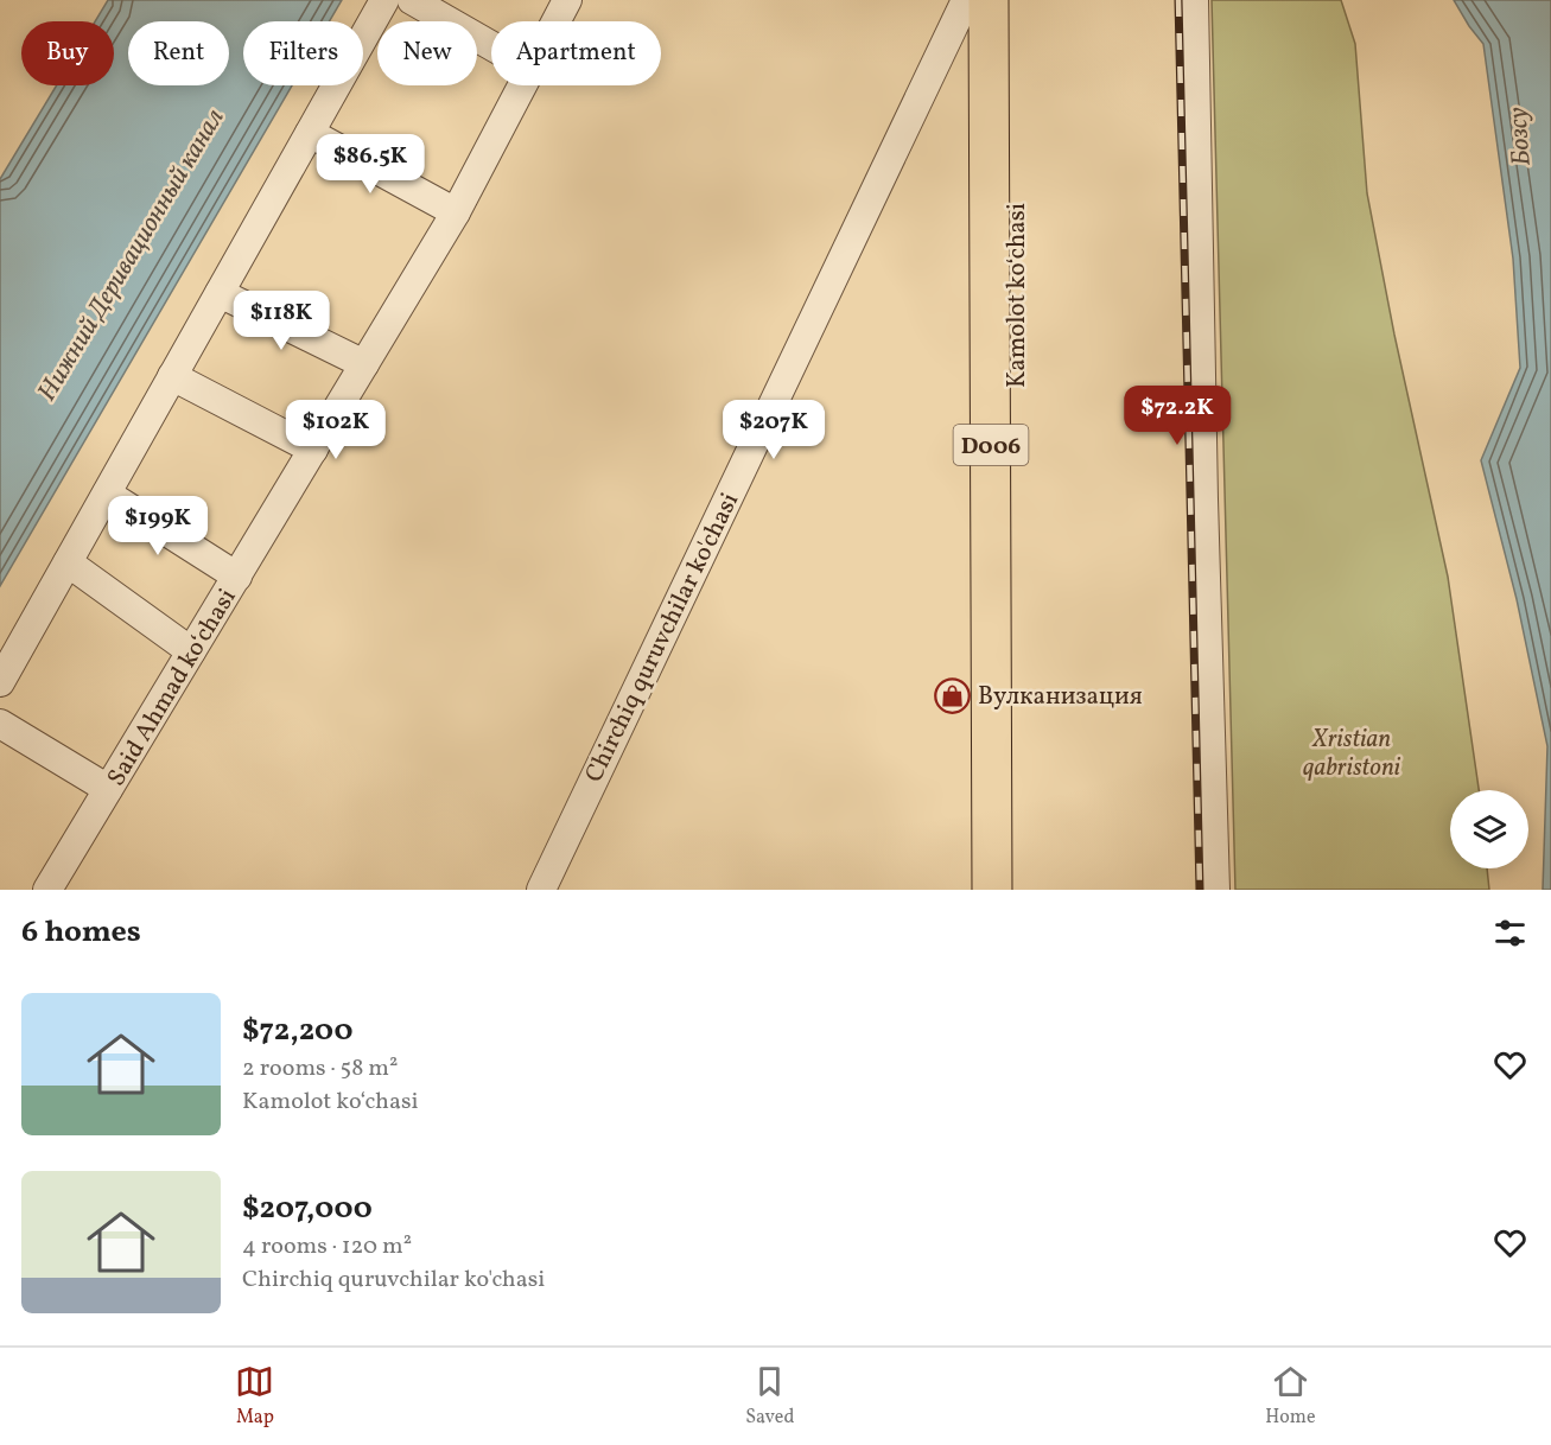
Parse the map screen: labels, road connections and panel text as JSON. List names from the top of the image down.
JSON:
{
  "streets": {
    "main road": ["Kamolot ko‘chasi", "D006"],
    "street": ["Chirchiq quruvchilar ko'chasi", "Said Ahmad ko‘chasi"]
  },
  "water": ["Бозсу", "Нижний Деривационный канал"],
  "parks": ["Xristian qabristoni"],
  "places": {
    "shop": ["Вулканизация"]
  },
  "page": {
    "chip": [
      "Buy",
      "Rent",
      "Filters",
      "New",
      "Apartment"
    ],
    "price": [
      "$86.5K",
      "$118K",
      "$72.2K",
      "$102K",
      "$207K",
      "$199K"
    ],
    "heading": "6 homes",
    "list": [
      {
        "name": "$72,200",
        "note": "2 rooms · 58 m² · Kamolot ko‘chasi"
      },
      {
        "name": "$207,000",
        "note": "4 rooms · 120 m² · Chirchiq quruvchilar ko'chasi"
      }
    ],
    "tabs": ["Map", "Saved", "Home"]
  }
}
